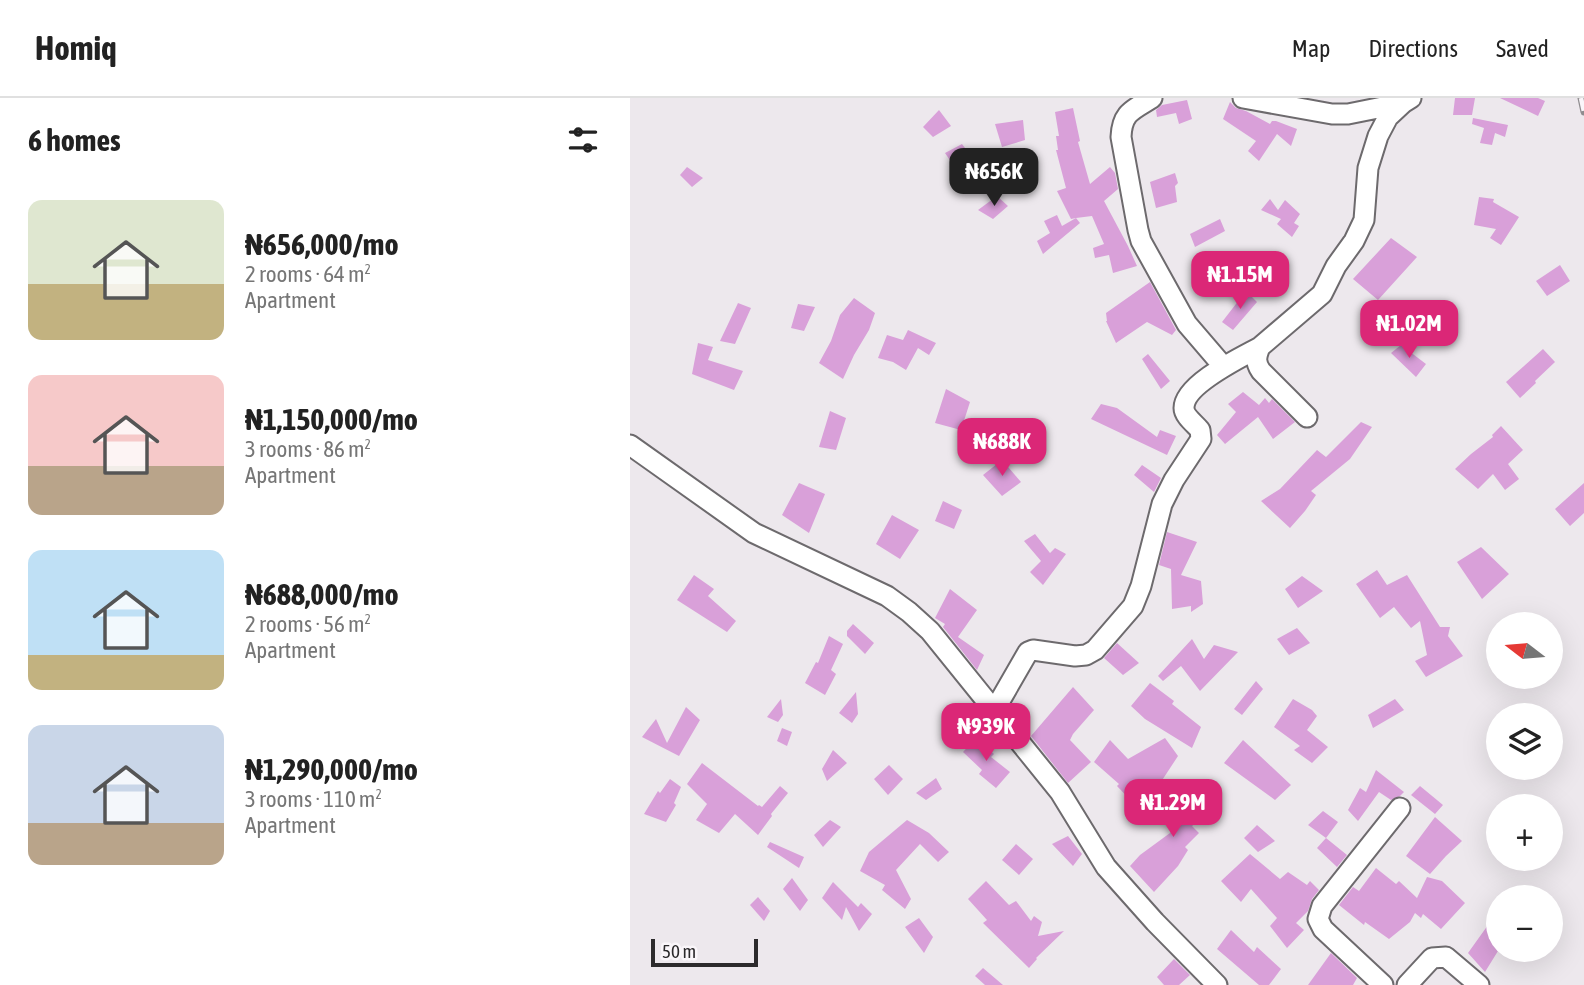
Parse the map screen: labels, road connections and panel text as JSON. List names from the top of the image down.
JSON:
{
  "scale_bar": "50 m",
  "north": "left",
  "page": {
    "header": "Homiq",
    "nav": ["Map", "Directions", "Saved"],
    "heading": "6 homes",
    "price": [
      "₦656K",
      "₦1.15M",
      "₦1.02M",
      "₦688K",
      "₦939K",
      "₦1.29M"
    ],
    "list": [
      {
        "name": "₦656,000/mo",
        "note": "2 rooms · 64 m² · Apartment"
      },
      {
        "name": "₦1,150,000/mo",
        "note": "3 rooms · 86 m² · Apartment"
      },
      {
        "name": "₦688,000/mo",
        "note": "2 rooms · 56 m² · Apartment"
      },
      {
        "name": "₦1,290,000/mo",
        "note": "3 rooms · 110 m² · Apartment"
      }
    ],
    "map_buttons": ["+", "−"],
    "scale": "50 m"
  }
}
